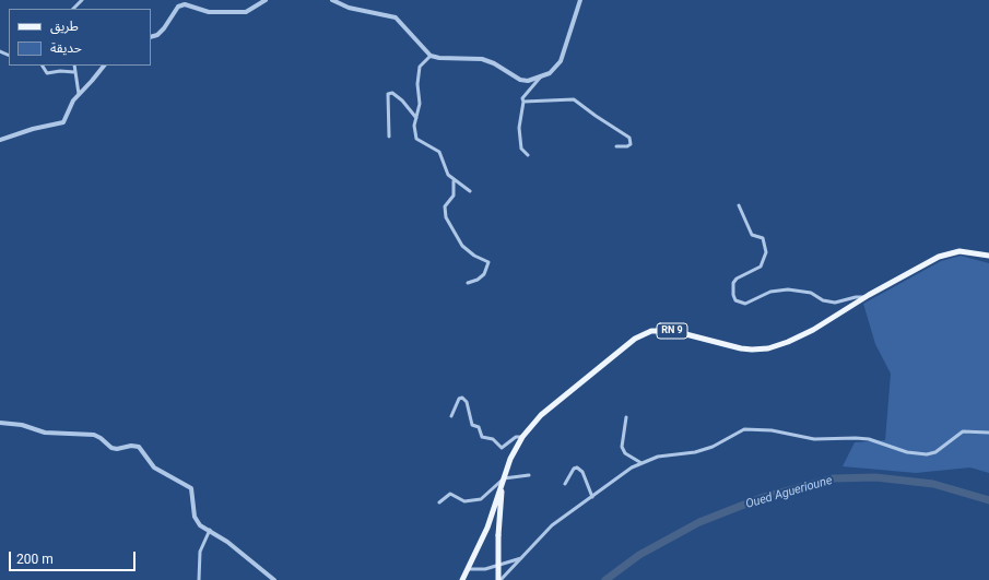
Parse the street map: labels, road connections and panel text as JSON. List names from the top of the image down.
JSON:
{
  "streets": {
    "main road": ["RN 9"]
  },
  "water": ["Oued Aguerioune"],
  "legend": ["طريق", "حديقة"],
  "scale_bar": "200 m"
}
